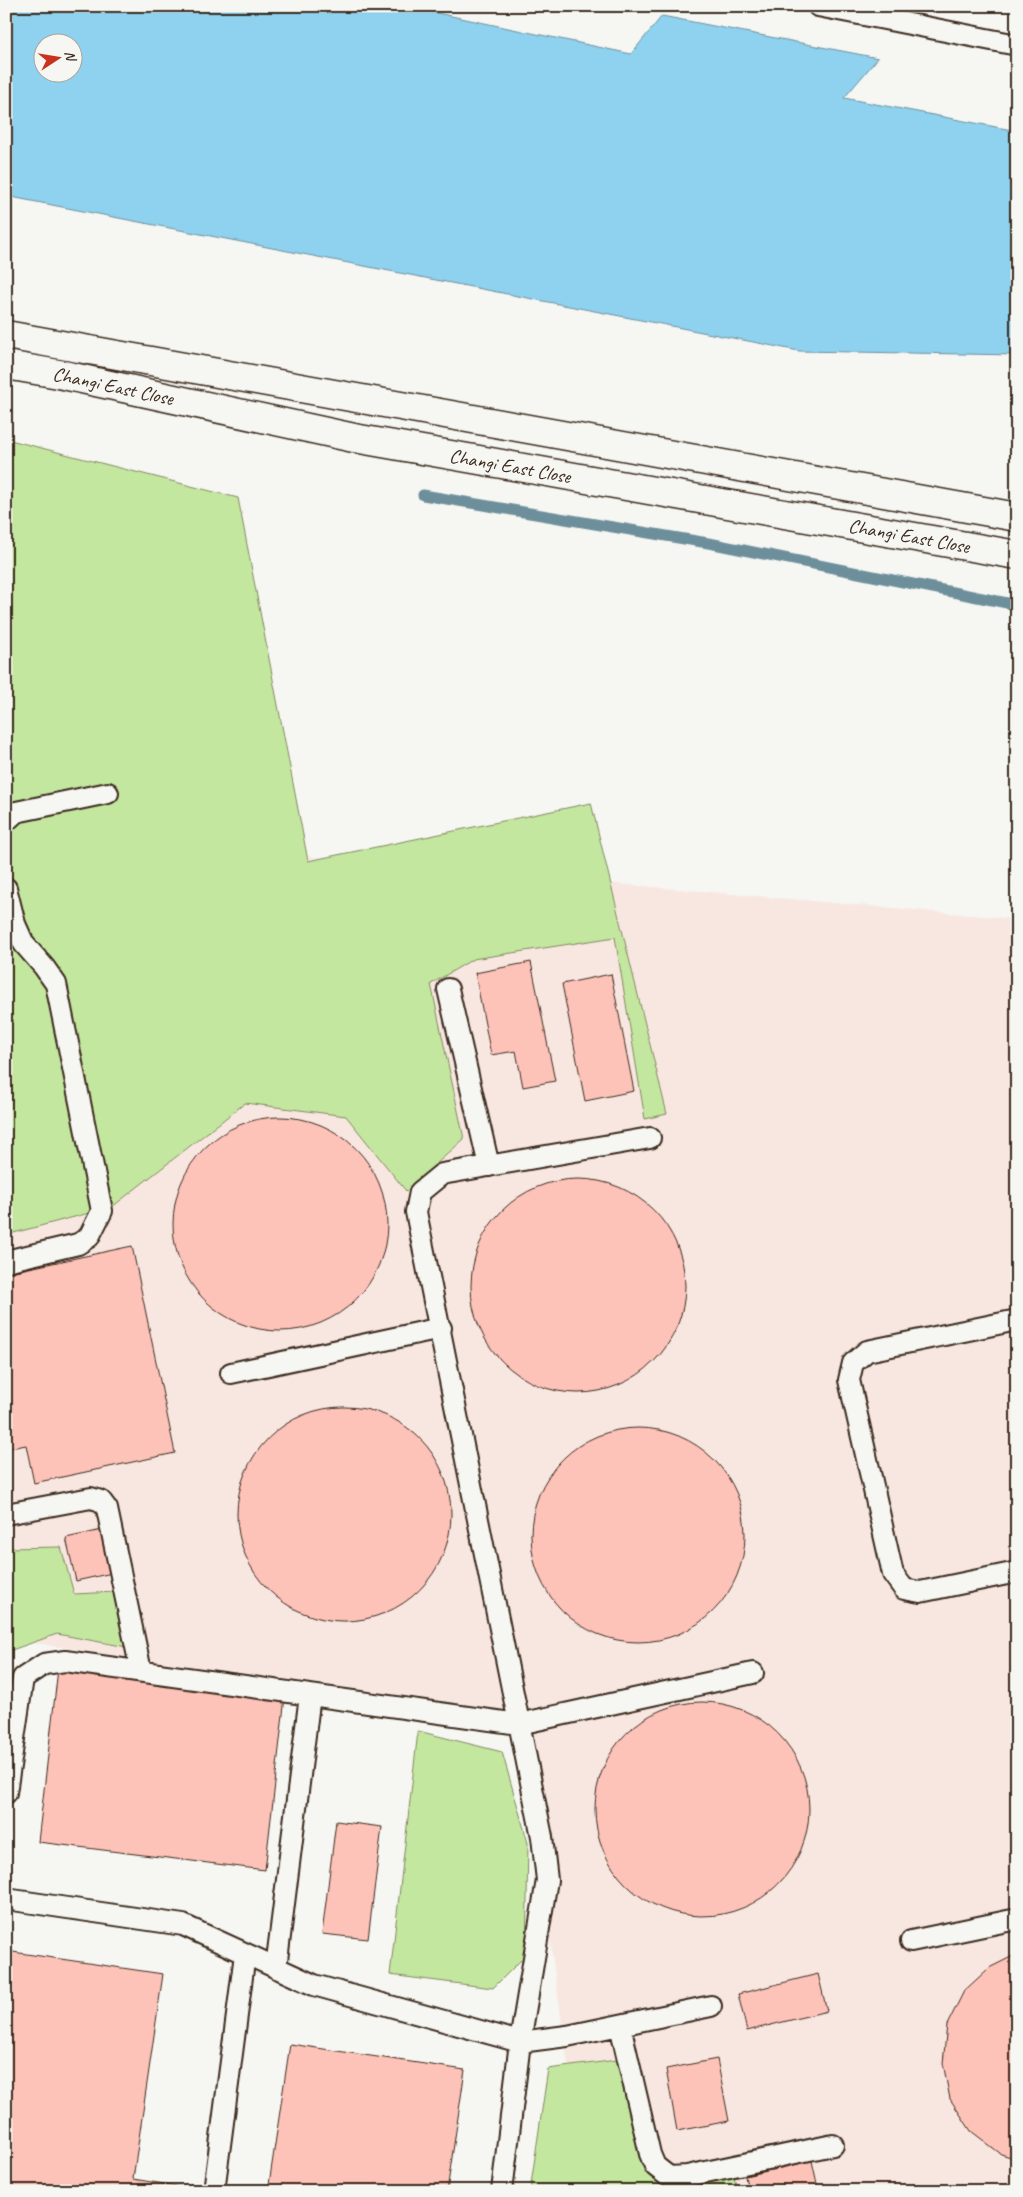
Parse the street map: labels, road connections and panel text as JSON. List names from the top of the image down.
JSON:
{
  "streets": {
    "street": ["Changi East Close"]
  },
  "north": "right"
}
